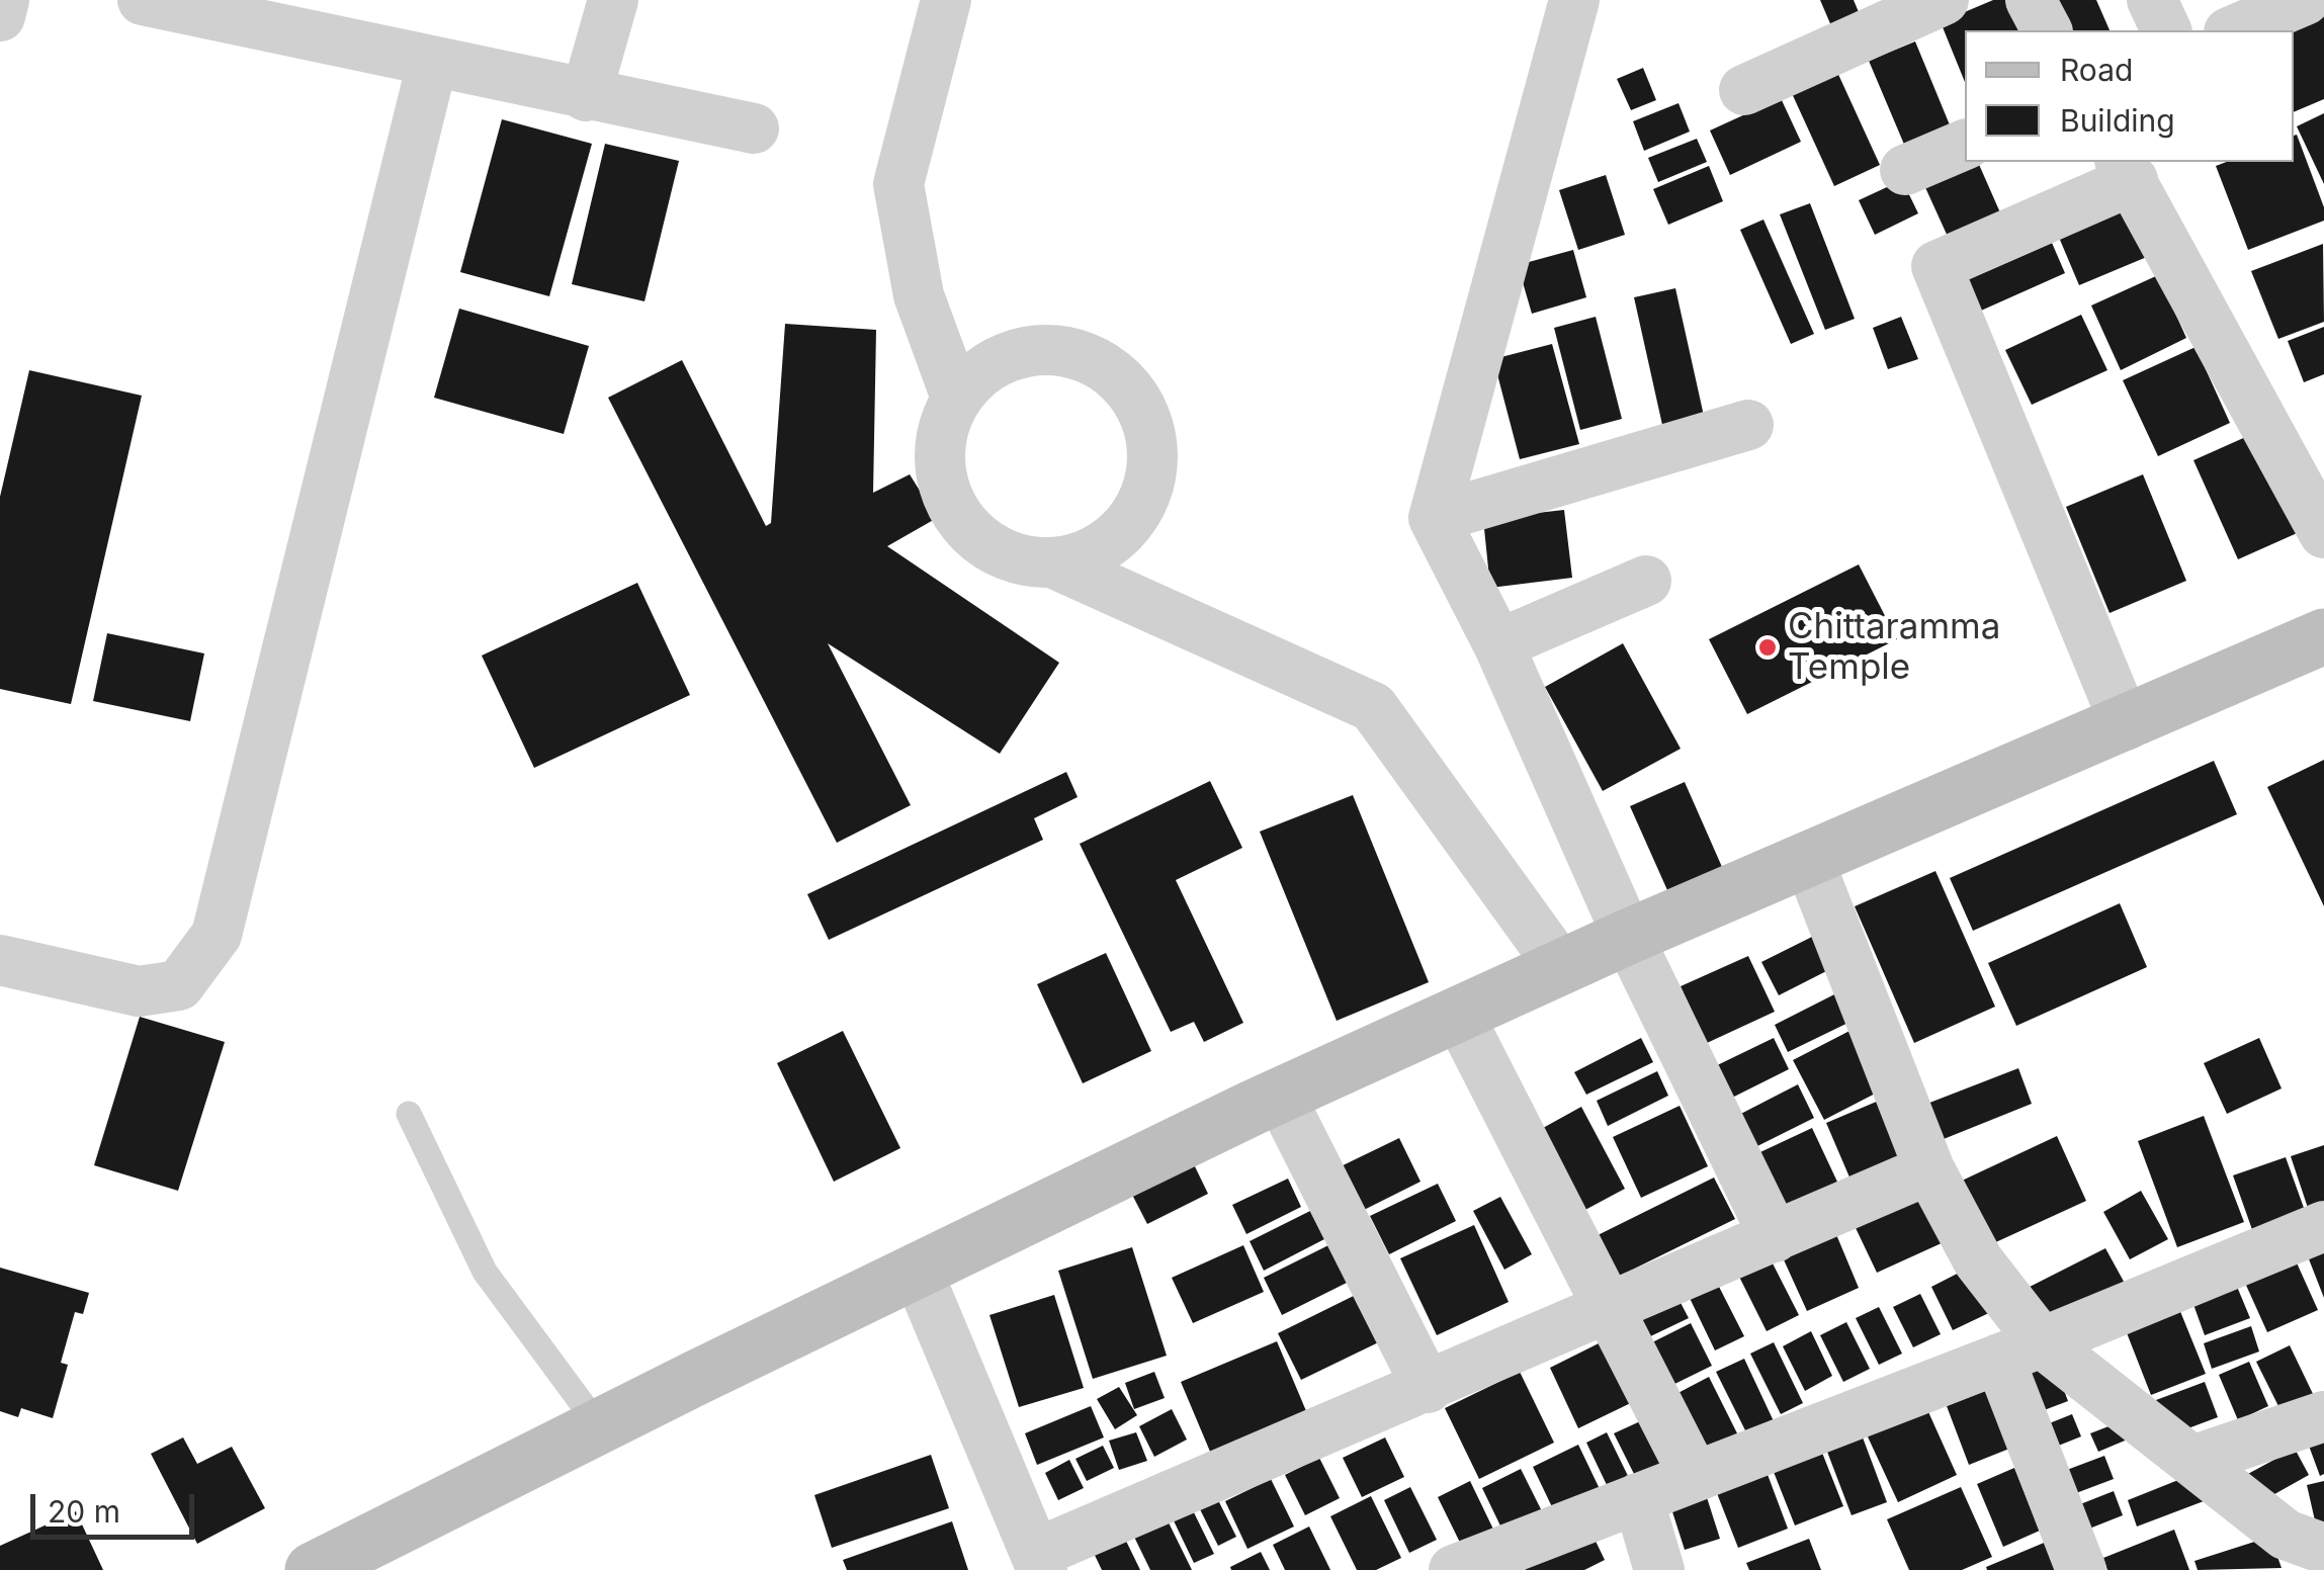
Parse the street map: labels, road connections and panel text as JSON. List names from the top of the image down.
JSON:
{
  "places": ["Chittaramma Temple"],
  "legend": ["Road", "Building"],
  "scale_bar": "20 m"
}
